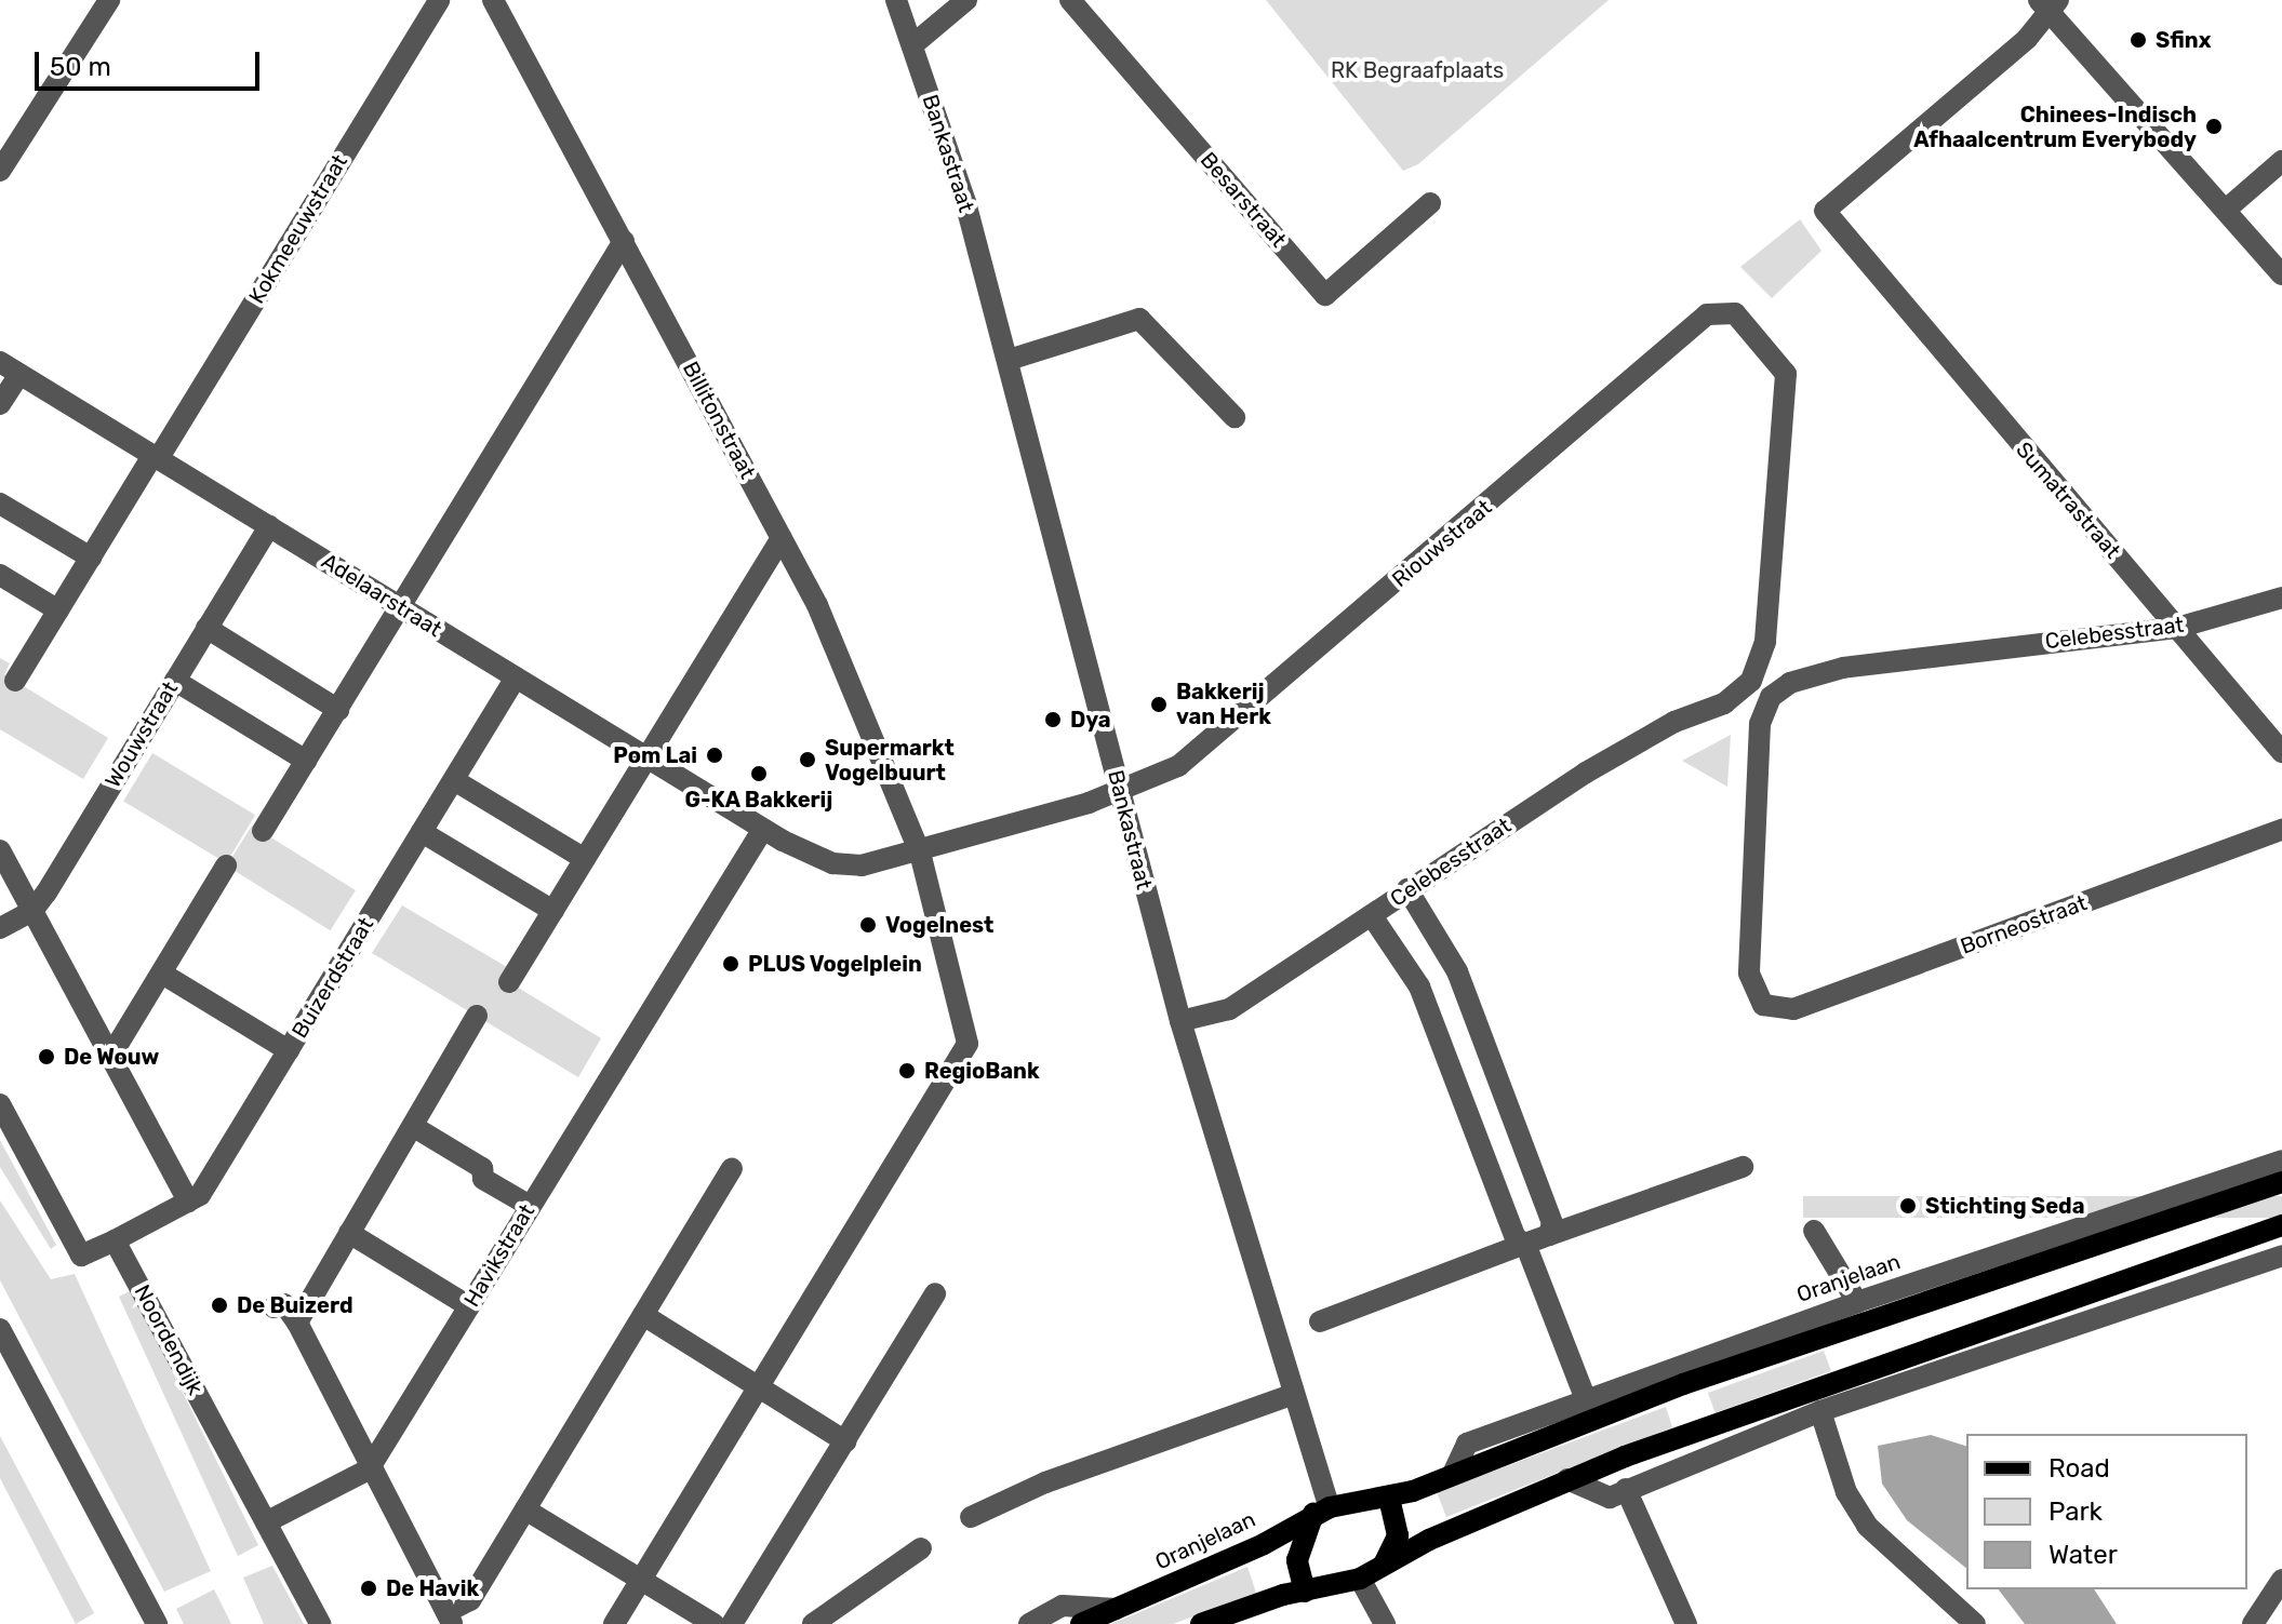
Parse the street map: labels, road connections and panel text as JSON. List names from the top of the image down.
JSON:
{
  "streets": {
    "main road": ["Oranjelaan"],
    "street": [
      "Bankastraat",
      "Besarstraat",
      "Kokmeeuwstraat",
      "Billitonstraat",
      "Sumatrastraat",
      "Riouwstraat",
      "Adelaarstraat",
      "Celebesstraat",
      "Wouwstraat",
      "Borneostraat",
      "Buizerdstraat",
      "Havikstraat",
      "Noordendijk"
    ]
  },
  "crossings": [
    ["Bankastraat", "Riouwstraat"],
    ["Bankastraat", "Celebesstraat"],
    ["Bankastraat", "Oranjelaan"],
    ["Kokmeeuwstraat", "Adelaarstraat"],
    ["Billitonstraat", "Riouwstraat"],
    ["Billitonstraat", "Adelaarstraat"],
    ["Sumatrastraat", "Celebesstraat"],
    ["Riouwstraat", "Adelaarstraat"],
    ["Riouwstraat", "Celebesstraat"],
    ["Adelaarstraat", "Wouwstraat"],
    ["Adelaarstraat", "Buizerdstraat"],
    ["Adelaarstraat", "Havikstraat"],
    ["Celebesstraat", "Borneostraat"],
    ["Buizerdstraat", "Noordendijk"]
  ],
  "parks": ["RK Begraafplaats"],
  "places": [
    "Sfinx",
    "Chinees-Indisch Afhaalcentrum Everybody",
    "Bakkerij van Herk",
    "Dya",
    "Pom Lai",
    "Supermarkt Vogelbuurt",
    "G-KA Bakkerij",
    "Vogelnest",
    "PLUS Vogelplein",
    "De Wouw",
    "RegioBank",
    "Stichting Seda",
    "De Buizerd",
    "De Havik"
  ],
  "legend": ["Road", "Park", "Water"],
  "scale_bar": "50 m"
}
